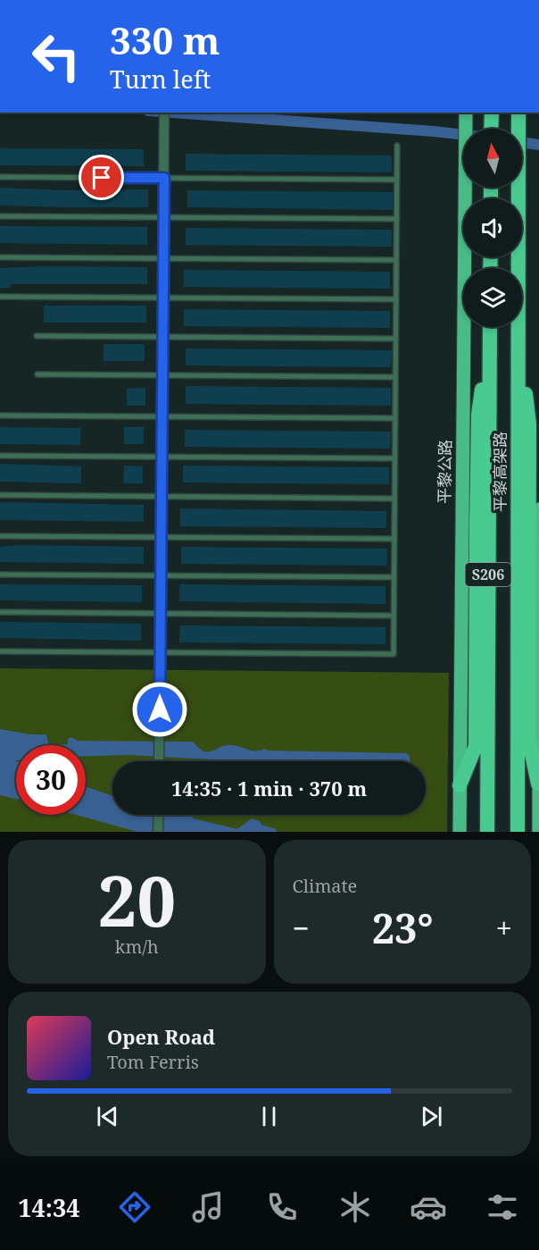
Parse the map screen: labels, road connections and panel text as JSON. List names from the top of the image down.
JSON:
{
  "streets": {
    "highway": ["平黎高架路", "S206"],
    "main road": ["平黎公路"]
  },
  "north": "top",
  "page": {
    "turn": ["330 m", "Turn left"],
    "limit": "30",
    "trip": "14:35 · 1 min · 370 m",
    "tile": [
      ["20", "km/h"],
      "Climate"
    ],
    "heat": ["−", "23°", "+"],
    "song": ["Open Road", "Tom Ferris"],
    "tabs": "14:34"
  }
}
